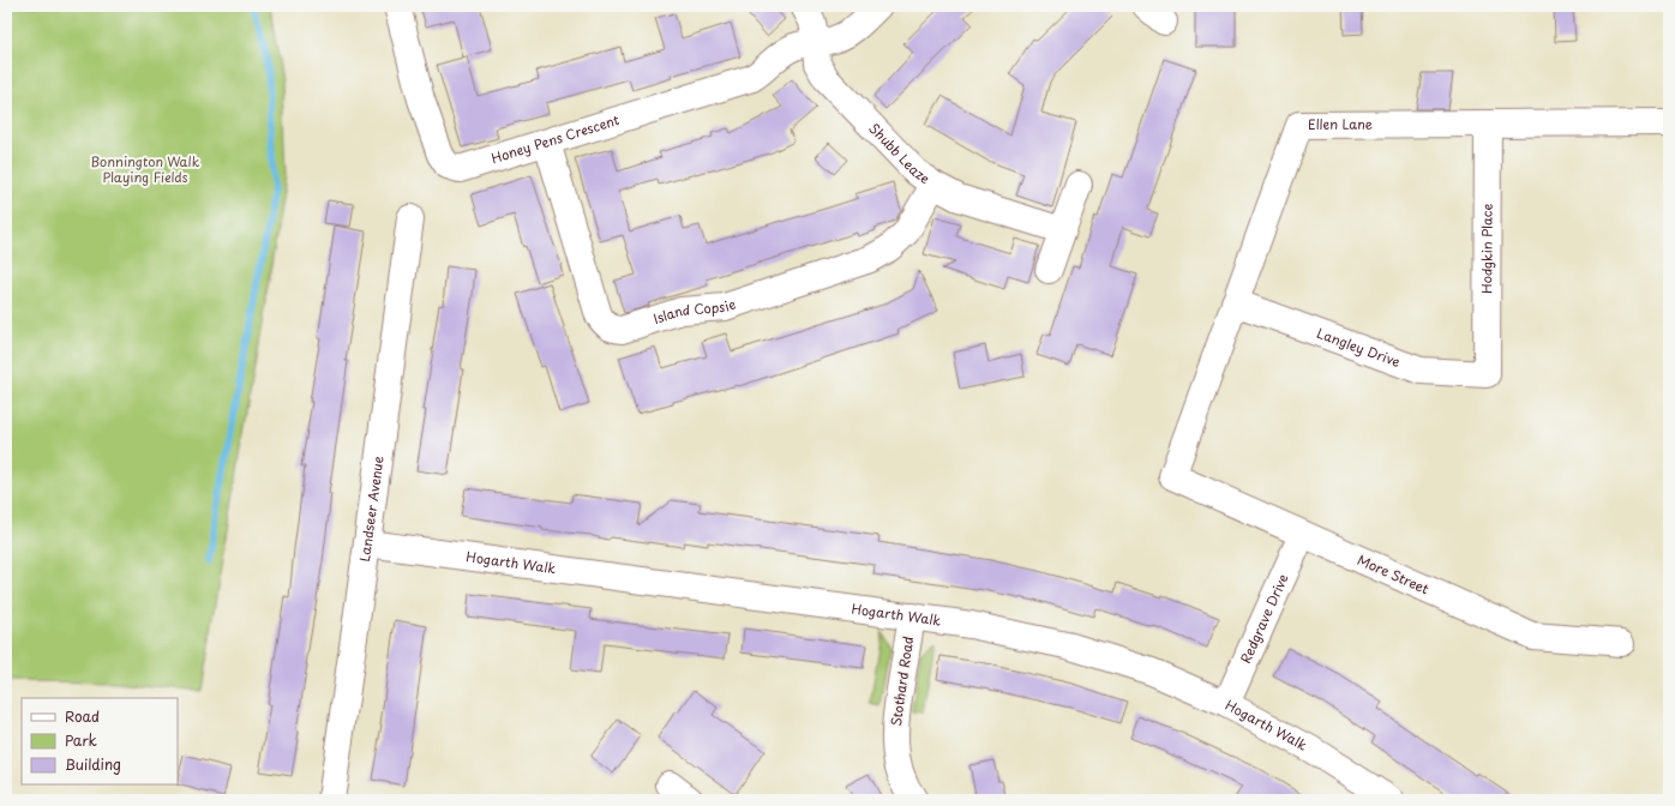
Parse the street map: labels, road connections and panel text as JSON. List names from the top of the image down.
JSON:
{
  "streets": {
    "street": [
      "Ellen Lane",
      "Honey Pens Crescent",
      "Shubb Leaze",
      "Hodgkin Place",
      "Island Copsie",
      "Langley Drive",
      "Landseer Avenue",
      "Hogarth Walk",
      "More Street",
      "Redgrave Drive",
      "Stothard Road"
    ]
  },
  "crossings": [
    ["Ellen Lane", "Hodgkin Place"],
    ["Ellen Lane", "Langley Drive"],
    ["Ellen Lane", "More Street"],
    ["Honey Pens Crescent", "Shubb Leaze"],
    ["Honey Pens Crescent", "Island Copsie"],
    ["Shubb Leaze", "Island Copsie"],
    ["Hodgkin Place", "Langley Drive"],
    ["Landseer Avenue", "Hogarth Walk"],
    ["Hogarth Walk", "Redgrave Drive"],
    ["Hogarth Walk", "Stothard Road"],
    ["More Street", "Redgrave Drive"]
  ],
  "parks": ["Bonnington Walk Playing Fields"],
  "legend": ["Road", "Park", "Building"]
}
